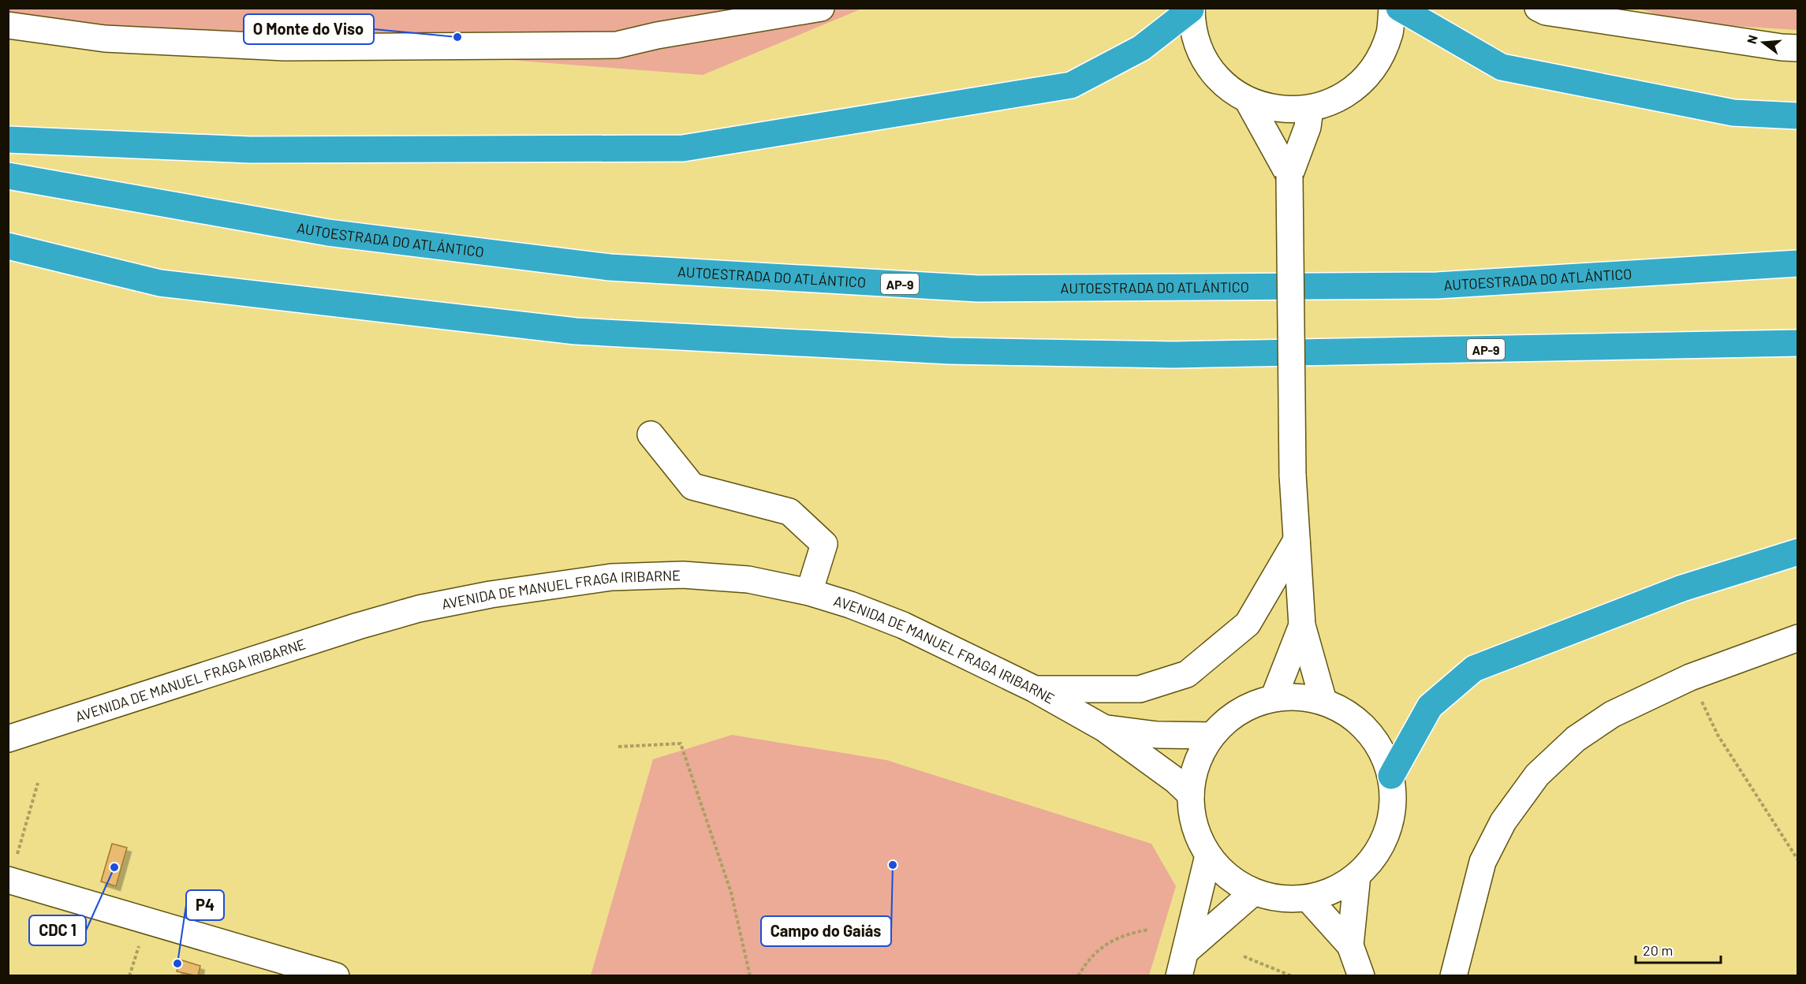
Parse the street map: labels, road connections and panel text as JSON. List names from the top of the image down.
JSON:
{
  "streets": {
    "highway": ["AUTOESTRADA DO ATLÁNTICO", "AP-9"],
    "street": ["AVENIDA DE MANUEL FRAGA IRIBARNE"]
  },
  "places": [
    "O Monte do Viso",
    "Campo do Gaiás",
    "CDC 1",
    "P4"
  ],
  "scale_bar": "20 m",
  "north": "left"
}
